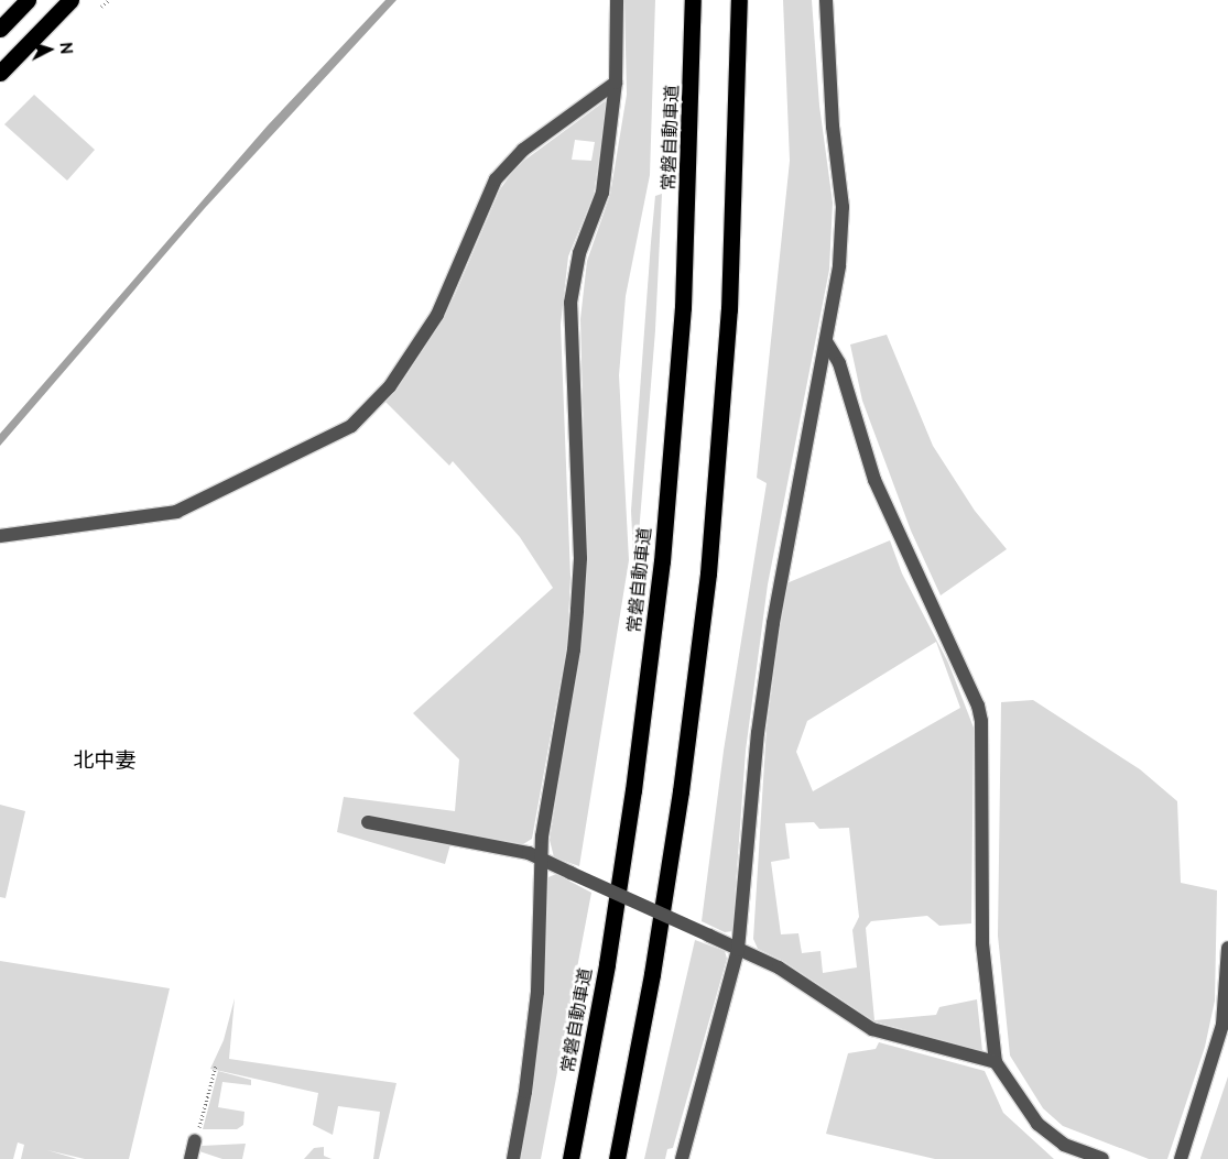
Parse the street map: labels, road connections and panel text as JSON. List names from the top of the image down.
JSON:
{
  "streets": {
    "highway": ["常磐自動車道"]
  },
  "districts": ["北中妻"],
  "north": "right"
}
